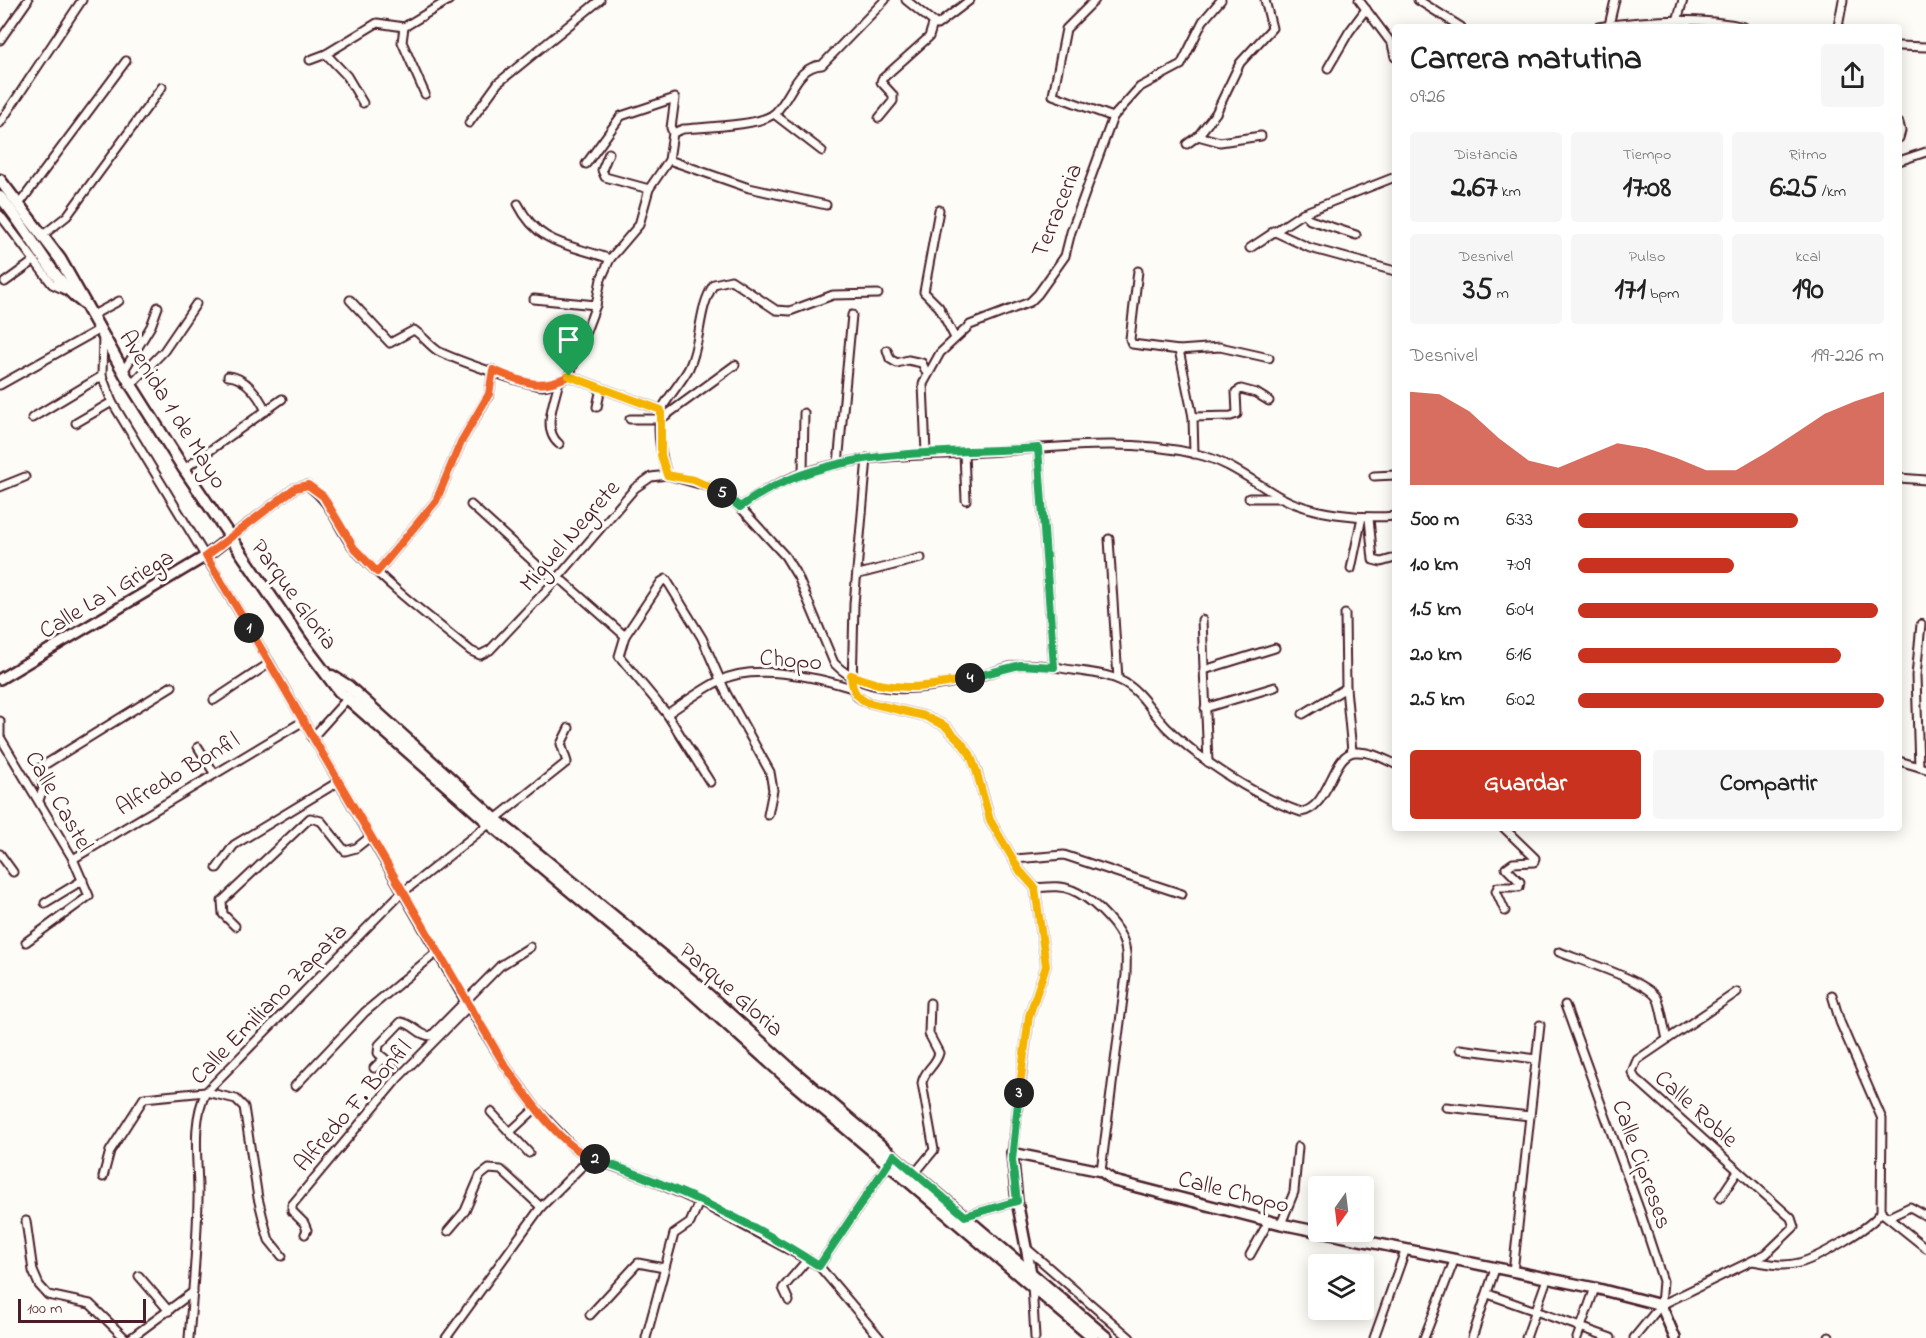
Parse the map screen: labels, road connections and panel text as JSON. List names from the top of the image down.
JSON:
{
  "streets": {
    "main road": ["Avenida 1 de Mayo", "Parque Gloria"],
    "street": [
      "Terraceria",
      "Miguel Negrete",
      "Calle La I Griega",
      "Chopo",
      "Alfredo Bonfil",
      "Calle Castel",
      "Calle Emiliano Zapata",
      "Alfredo F. Bonfil",
      "Calle Roble",
      "Calle Cipreses",
      "Calle Chopo"
    ]
  },
  "crossings": [
    ["Avenida 1 de Mayo", "Miguel Negrete"],
    ["Avenida 1 de Mayo", "Calle La I Griega"],
    ["Avenida 1 de Mayo", "Parque Gloria"],
    ["Miguel Negrete", "Calle La I Griega"],
    ["Miguel Negrete", "Parque Gloria"],
    ["Calle La I Griega", "Parque Gloria"],
    ["Parque Gloria", "Calle Emiliano Zapata"],
    ["Chopo", "Calle Chopo"],
    ["Alfredo Bonfil", "Calle Castel"],
    ["Calle Cipreses", "Calle Chopo"]
  ],
  "scale_bar": "100 m",
  "north": "bottom",
  "page": {
    "heading": ["Carrera matutina", "09:26"],
    "stats": [
      ["Distancia", "2.67 km"],
      ["Tiempo", "17:08"],
      ["Ritmo", "6:25 /km"],
      ["Desnivel", "35 m"],
      ["Pulso", "171 bpm"],
      ["kcal", "190"]
    ],
    "chart": ["Desnivel", "199–226 m"],
    "pins": [
      "5",
      "1",
      "4",
      "3",
      "2"
    ],
    "list": [
      {
        "name": "500 m",
        "note": "6:33"
      },
      {
        "name": "1.0 km",
        "note": "7:09"
      },
      {
        "name": "1.5 km",
        "note": "6:04"
      },
      {
        "name": "2.0 km",
        "note": "6:16"
      },
      {
        "name": "2.5 km",
        "note": "6:02"
      }
    ],
    "buttons": ["Guardar", "Compartir"],
    "scale": "100 m"
  }
}
